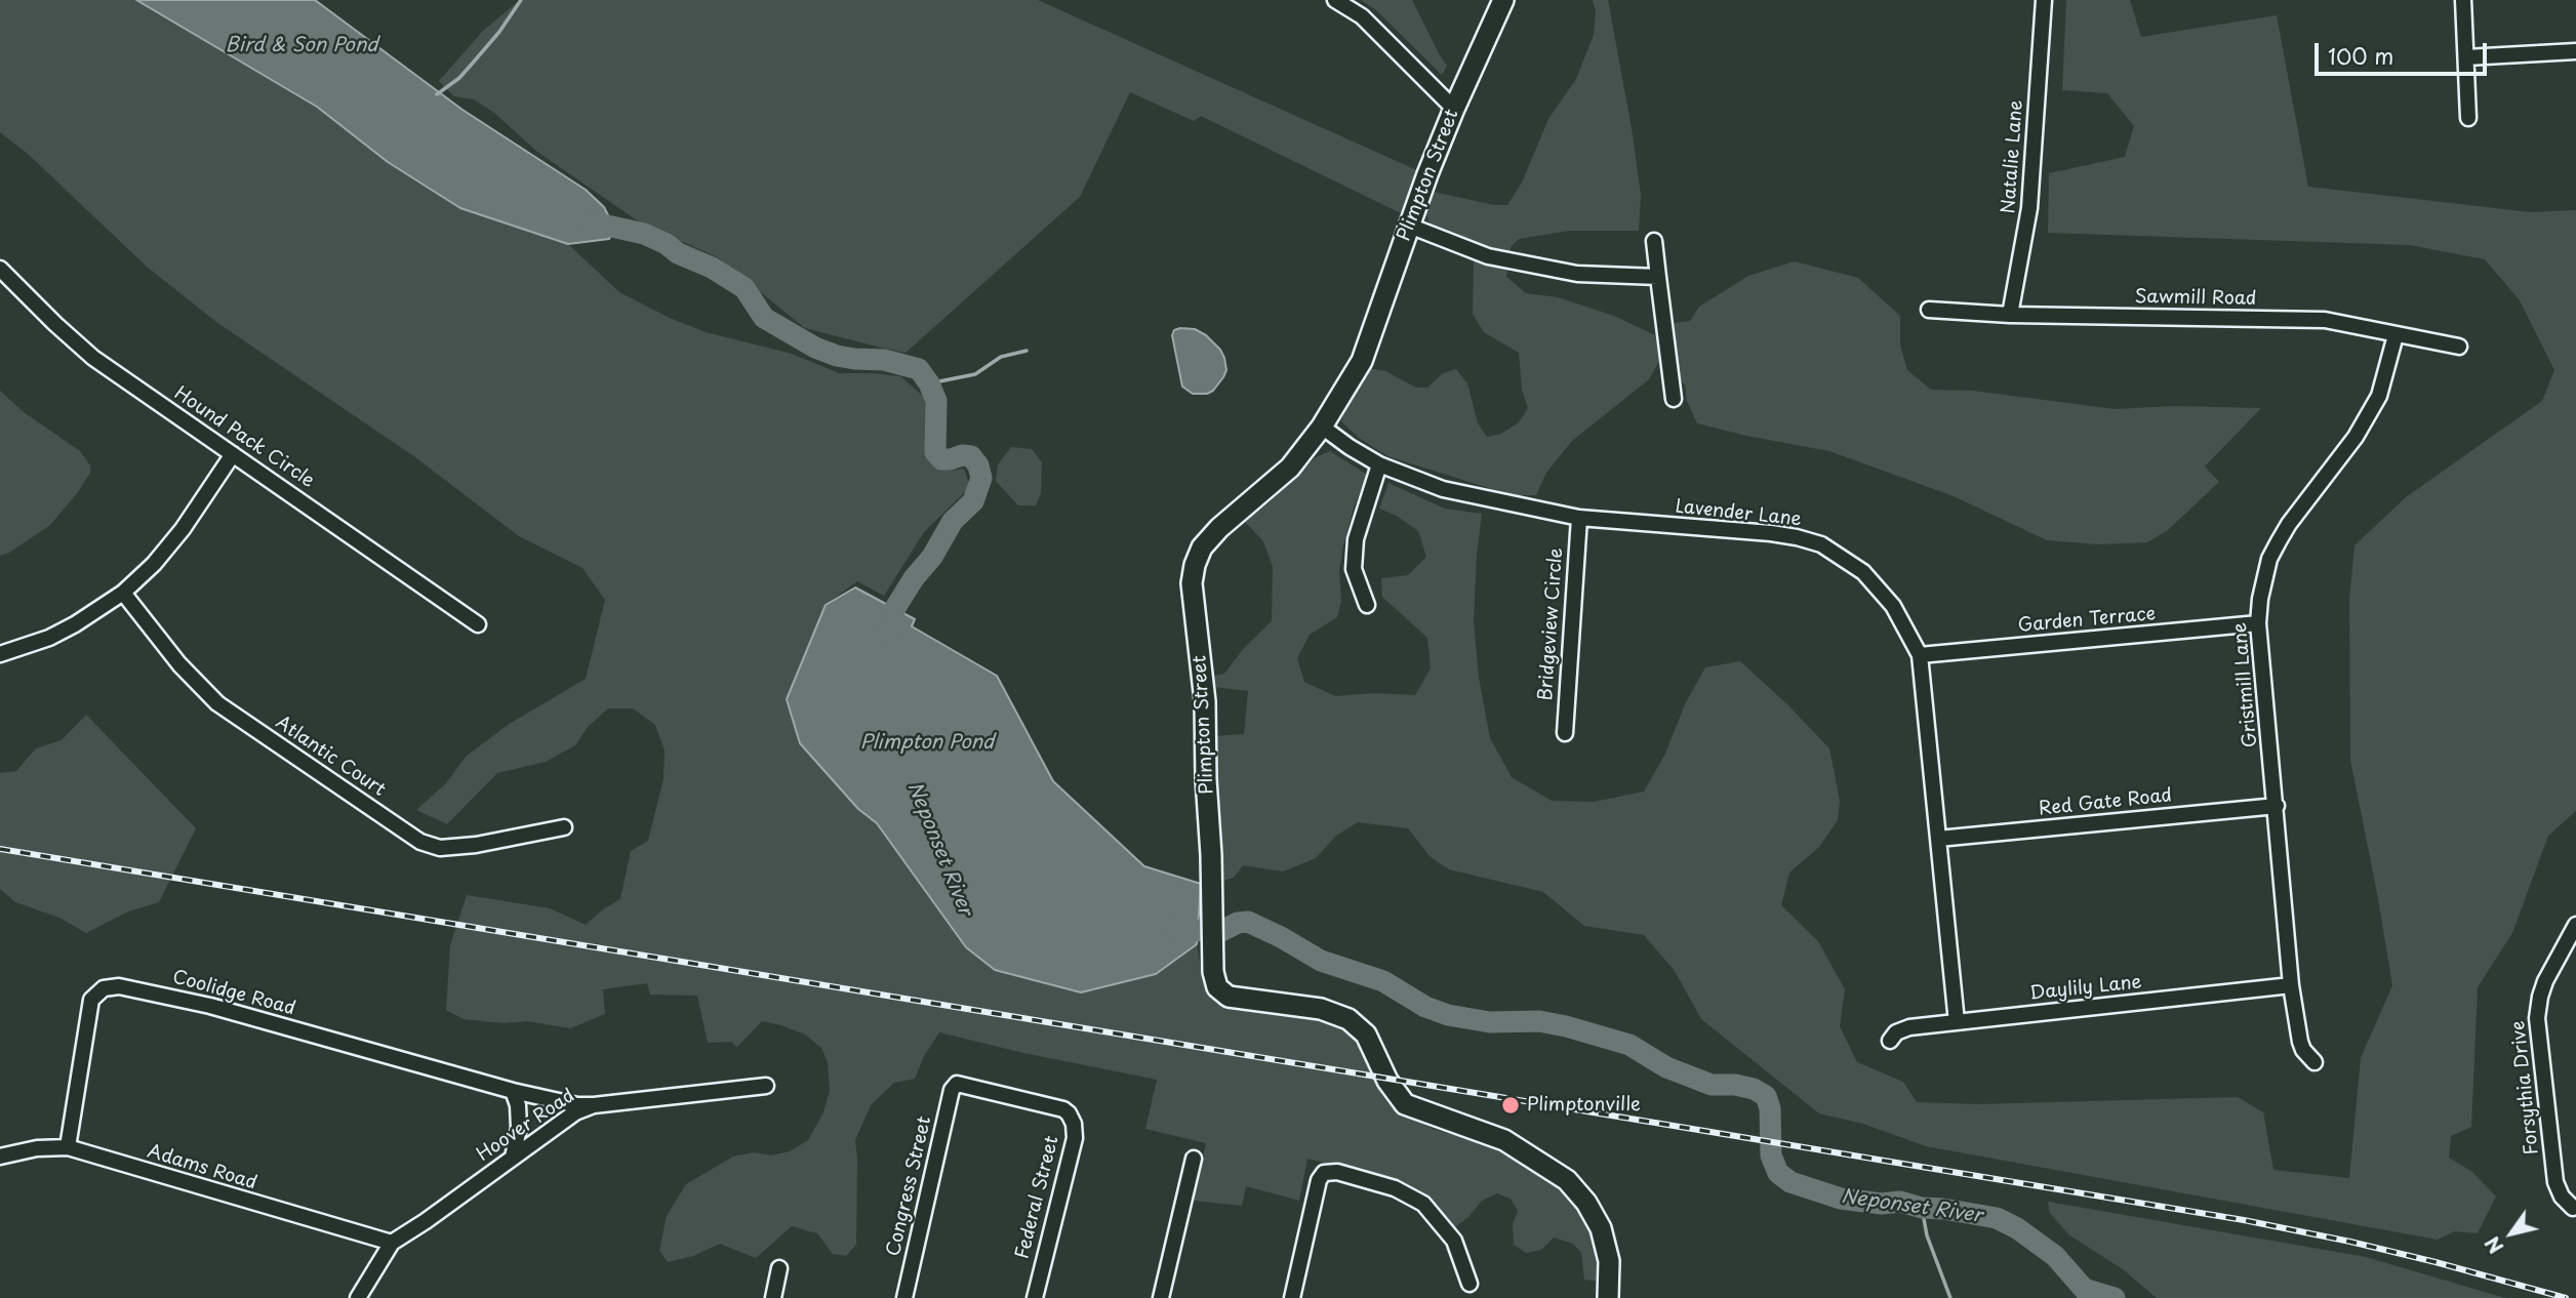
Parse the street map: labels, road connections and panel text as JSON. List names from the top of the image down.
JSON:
{
  "streets": {
    "street": [
      "Natalie Lane",
      "Plimpton Street",
      "Sawmill Road",
      "Hound Pack Circle",
      "Lavender Lane",
      "Garden Terrace",
      "Bridgeview Circle",
      "Gristmill Lane",
      "Atlantic Court",
      "Red Gate Road",
      "Daylily Lane",
      "Coolidge Road",
      "Forsythia Drive",
      "Hoover Road",
      "Adams Road",
      "Congress Street",
      "Federal Street"
    ]
  },
  "crossings": [
    ["Natalie Lane", "Sawmill Road"],
    ["Plimpton Street", "Lavender Lane"],
    ["Sawmill Road", "Gristmill Lane"],
    ["Lavender Lane", "Garden Terrace"],
    ["Lavender Lane", "Bridgeview Circle"],
    ["Lavender Lane", "Red Gate Road"],
    ["Lavender Lane", "Daylily Lane"],
    ["Garden Terrace", "Gristmill Lane"],
    ["Gristmill Lane", "Red Gate Road"],
    ["Gristmill Lane", "Daylily Lane"],
    ["Coolidge Road", "Hoover Road"],
    ["Coolidge Road", "Adams Road"],
    ["Hoover Road", "Adams Road"],
    ["Congress Street", "Federal Street"]
  ],
  "water": ["Bird & Son Pond", "Plimpton Pond", "Neponset River"],
  "places": ["Plimptonville"],
  "scale_bar": "100 m",
  "north": "bottom left"
}
